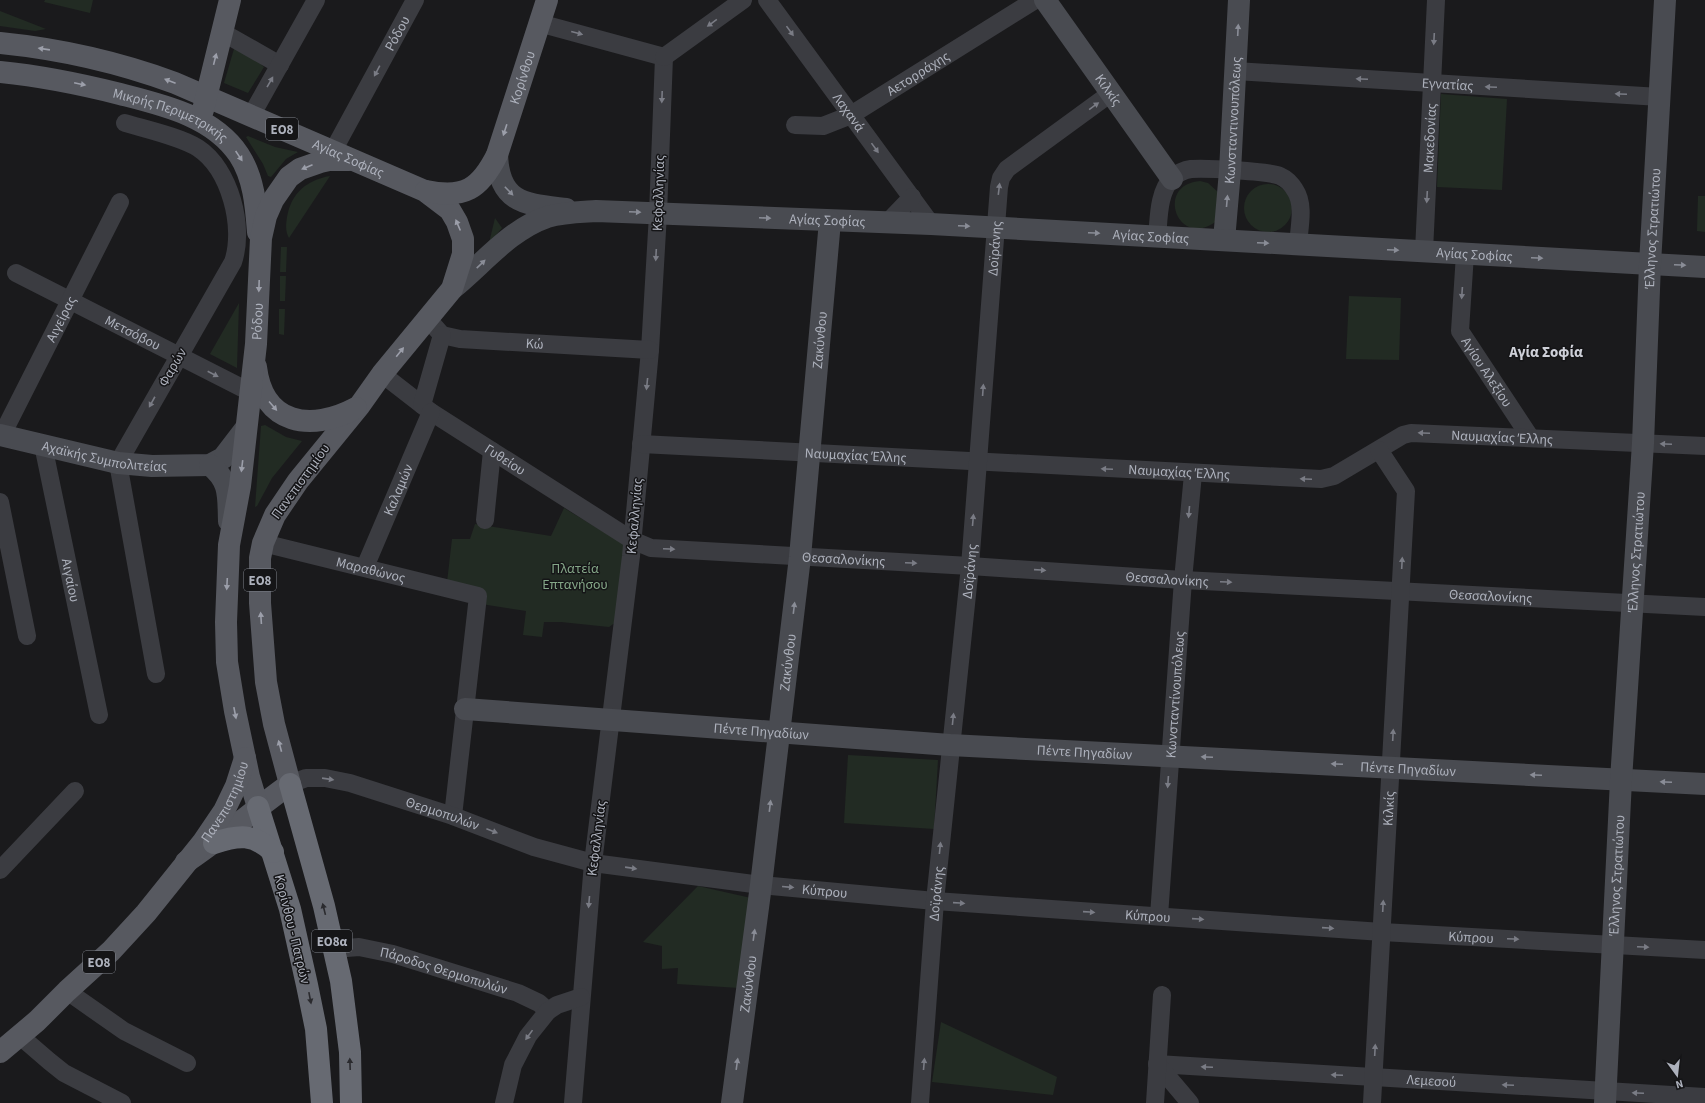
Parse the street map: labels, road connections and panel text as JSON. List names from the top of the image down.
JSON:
{
  "streets": {
    "highway": ["Κορίνθου - Πατρών", "ΕΟ8α"],
    "main road": [
      "Ρόδου",
      "Κορίνθου",
      "Κιλκίς",
      "Μικρής Περιμετρικής",
      "Κωνσταντινουπόλεως",
      "ΕΟ8",
      "Αγίας Σοφίας",
      "Έλληνος Στρατιώτου",
      "Ζακύνθου",
      "Αχαϊκής Συμπολιτείας",
      "Πανεπιστημίου",
      "Πέντε Πηγαδίων"
    ],
    "street": [
      "Αετορράχης",
      "Εγνατίας",
      "Λαχανά",
      "Μακεδονίας",
      "Κεφαλληνίας",
      "Δοϊράνης",
      "Αιγείρας",
      "Μετσόβου",
      "Κώ",
      "Φαρών",
      "Αγίου Αλεξίου",
      "Ναυμαχίας Έλλης",
      "Γυθείου",
      "Καλαμών",
      "Θεσσαλονίκης",
      "Μαραθώνος",
      "Αιγαίου",
      "Κωνσταντίνουπόλεως",
      "Θερμοπυλών",
      "Κύπρου",
      "Πάροδος Θερμοπυλών",
      "Λεμεσού"
    ]
  },
  "crossings": [
    ["Ρόδου", "Μικρής Περιμετρικής"],
    ["Ρόδου", "ΕΟ8"],
    ["Ρόδου", "Αγίας Σοφίας"],
    ["Ρόδου", "Μετσόβου"],
    ["Ρόδου", "Πανεπιστημίου"],
    ["Αετορράχης", "Λαχανά"],
    ["Κορίνθου", "ΕΟ8"],
    ["Εγνατίας", "Κωνσταντινουπόλεως"],
    ["Εγνατίας", "Μακεδονίας"],
    ["Εγνατίας", "Έλληνος Στρατιώτου"],
    ["Κιλκίς", "Δοϊράνης"],
    ["Κιλκίς", "Ναυμαχίας Έλλης"],
    ["Κιλκίς", "Θεσσαλονίκης"],
    ["Κιλκίς", "Πέντε Πηγαδίων"],
    ["Κιλκίς", "Κύπρου"],
    ["Κιλκίς", "Λεμεσού"],
    ["Λαχανά", "Αγίας Σοφίας"],
    ["Μικρής Περιμετρικής", "Αγίας Σοφίας"],
    ["Κωνσταντινουπόλεως", "Αγίας Σοφίας"],
    ["ΕΟ8", "Αγίας Σοφίας"],
    ["ΕΟ8", "Πανεπιστημίου"],
    ["ΕΟ8", "Θερμοπυλών"],
    ["ΕΟ8", "Κορίνθου - Πατρών"],
    ["ΕΟ8", "ΕΟ8α"],
    ["Μακεδονίας", "Αγίας Σοφίας"],
    ["Αγίας Σοφίας", "Κεφαλληνίας"],
    ["Αγίας Σοφίας", "Έλληνος Στρατιώτου"],
    ["Αγίας Σοφίας", "Δοϊράνης"],
    ["Αγίας Σοφίας", "Ζακύνθου"],
    ["Αγίας Σοφίας", "Αγίου Αλεξίου"],
    ["Κεφαλληνίας", "Κώ"],
    ["Κεφαλληνίας", "Ναυμαχίας Έλλης"],
    ["Κεφαλληνίας", "Γυθείου"],
    ["Κεφαλληνίας", "Θεσσαλονίκης"],
    ["Κεφαλληνίας", "Πέντε Πηγαδίων"],
    ["Κεφαλληνίας", "Θερμοπυλών"],
    ["Κεφαλληνίας", "Κύπρου"],
    ["Έλληνος Στρατιώτου", "Ναυμαχίας Έλλης"],
    ["Έλληνος Στρατιώτου", "Θεσσαλονίκης"],
    ["Έλληνος Στρατιώτου", "Πέντε Πηγαδίων"],
    ["Έλληνος Στρατιώτου", "Κύπρου"],
    ["Έλληνος Στρατιώτου", "Λεμεσού"],
    ["Δοϊράνης", "Ναυμαχίας Έλλης"],
    ["Δοϊράνης", "Θεσσαλονίκης"],
    ["Δοϊράνης", "Πέντε Πηγαδίων"],
    ["Δοϊράνης", "Κύπρου"],
    ["Αιγείρας", "Μετσόβου"],
    ["Αιγείρας", "Αχαϊκής Συμπολιτείας"],
    ["Μετσόβου", "Φαρών"],
    ["Ζακύνθου", "Ναυμαχίας Έλλης"],
    ["Ζακύνθου", "Θεσσαλονίκης"],
    ["Ζακύνθου", "Πέντε Πηγαδίων"],
    ["Ζακύνθου", "Κύπρου"],
    ["Κώ", "Καλαμών"],
    ["Φαρών", "Αχαϊκής Συμπολιτείας"],
    ["Αγίου Αλεξίου", "Ναυμαχίας Έλλης"],
    ["Ναυμαχίας Έλλης", "Κωνσταντίνουπόλεως"],
    ["Αχαϊκής Συμπολιτείας", "Αιγαίου"],
    ["Γυθείου", "Πανεπιστημίου"],
    ["Γυθείου", "Καλαμών"],
    ["Γυθείου", "Θεσσαλονίκης"],
    ["Πανεπιστημίου", "Μαραθώνος"],
    ["Πανεπιστημίου", "Θερμοπυλών"],
    ["Πανεπιστημίου", "Κορίνθου - Πατρών"],
    ["Πανεπιστημίου", "ΕΟ8α"],
    ["Καλαμών", "Μαραθώνος"],
    ["Θεσσαλονίκης", "Κωνσταντίνουπόλεως"],
    ["Μαραθώνος", "Πέντε Πηγαδίων"],
    ["Κωνσταντίνουπόλεως", "Πέντε Πηγαδίων"],
    ["Κωνσταντίνουπόλεως", "Κύπρου"],
    ["Θερμοπυλών", "Κύπρου"],
    ["Θερμοπυλών", "ΕΟ8α"],
    ["ΕΟ8α", "Πάροδος Θερμοπυλών"]
  ],
  "one_way": [
    "Ρόδου",
    "Κορίνθου",
    "Εγνατίας",
    "Κιλκίς",
    "Λαχανά",
    "Κωνσταντινουπόλεως",
    "Μακεδονίας",
    "Αγίας Σοφίας",
    "Κεφαλληνίας",
    "Δοϊράνης",
    "Ζακύνθου",
    "Αγίου Αλεξίου",
    "Ναυμαχίας Έλλης",
    "Θεσσαλονίκης",
    "Κωνσταντίνουπόλεως",
    "Πέντε Πηγαδίων",
    "Θερμοπυλών",
    "Κύπρου",
    "Κορίνθου - Πατρών",
    "Λεμεσού"
  ],
  "districts": ["Αγία Σοφία"],
  "parks": ["Πλατεία Επτανήσου"],
  "north": "bottom"
}
